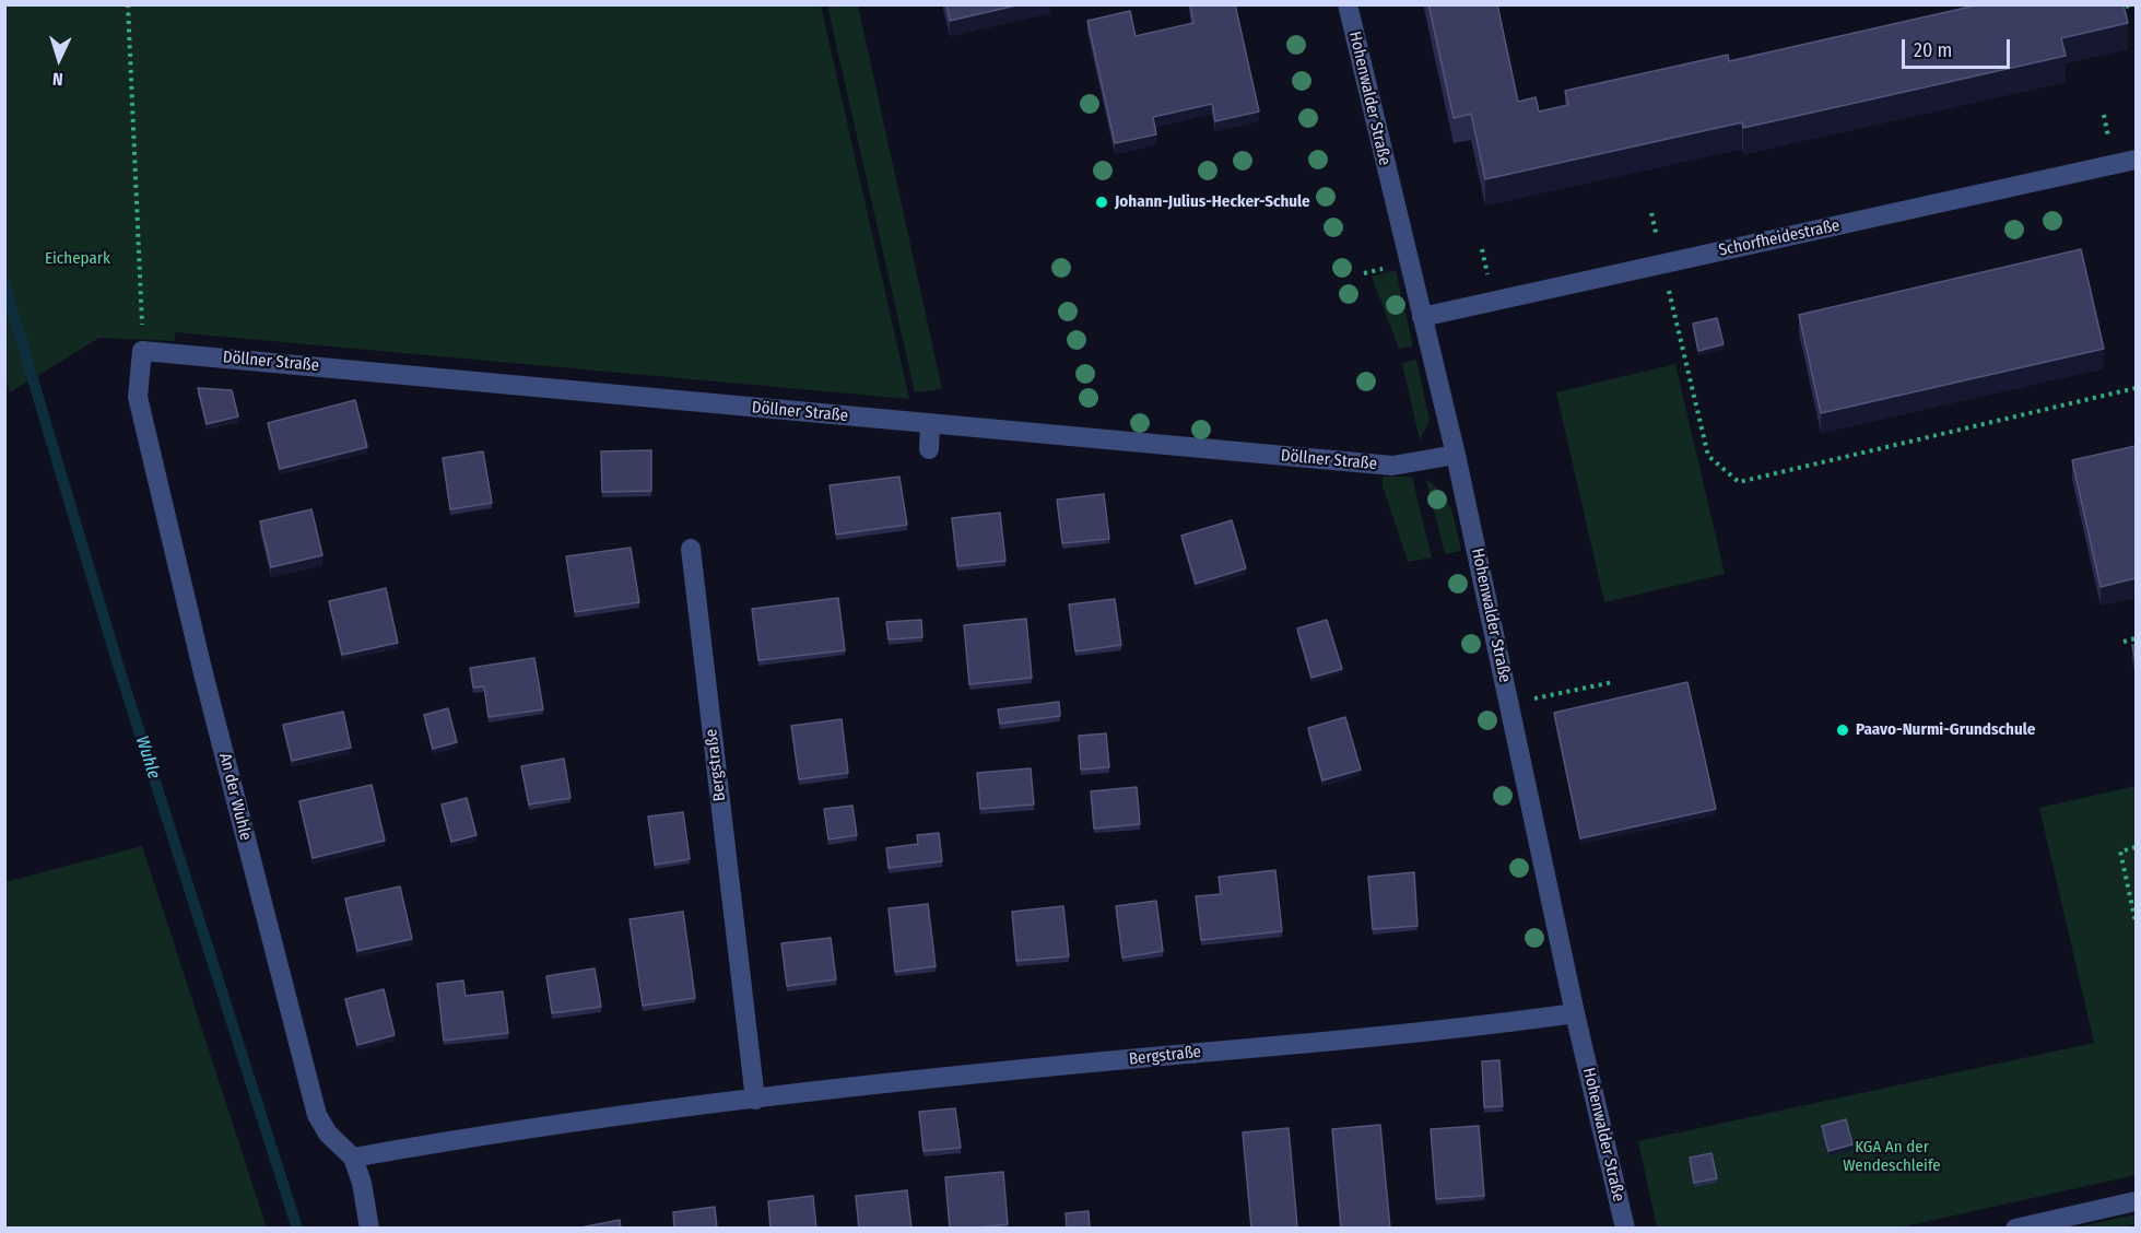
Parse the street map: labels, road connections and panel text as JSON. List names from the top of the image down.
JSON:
{
  "streets": {
    "street": [
      "Hohenwalder Straße",
      "Schorfheidestraße",
      "Döllner Straße",
      "Bergstraße",
      "An der Wuhle"
    ]
  },
  "crossings": [
    ["Hohenwalder Straße", "Schorfheidestraße"],
    ["Hohenwalder Straße", "Döllner Straße"],
    ["Hohenwalder Straße", "Bergstraße"],
    ["Döllner Straße", "An der Wuhle"],
    ["Bergstraße", "An der Wuhle"]
  ],
  "water": ["Wuhle"],
  "parks": ["Eichepark", "KGA An der Wendeschleife"],
  "places": ["Johann-Julius-Hecker-Schule", "Paavo-Nurmi-Grundschule"],
  "scale_bar": "20 m",
  "north": "bottom"
}
